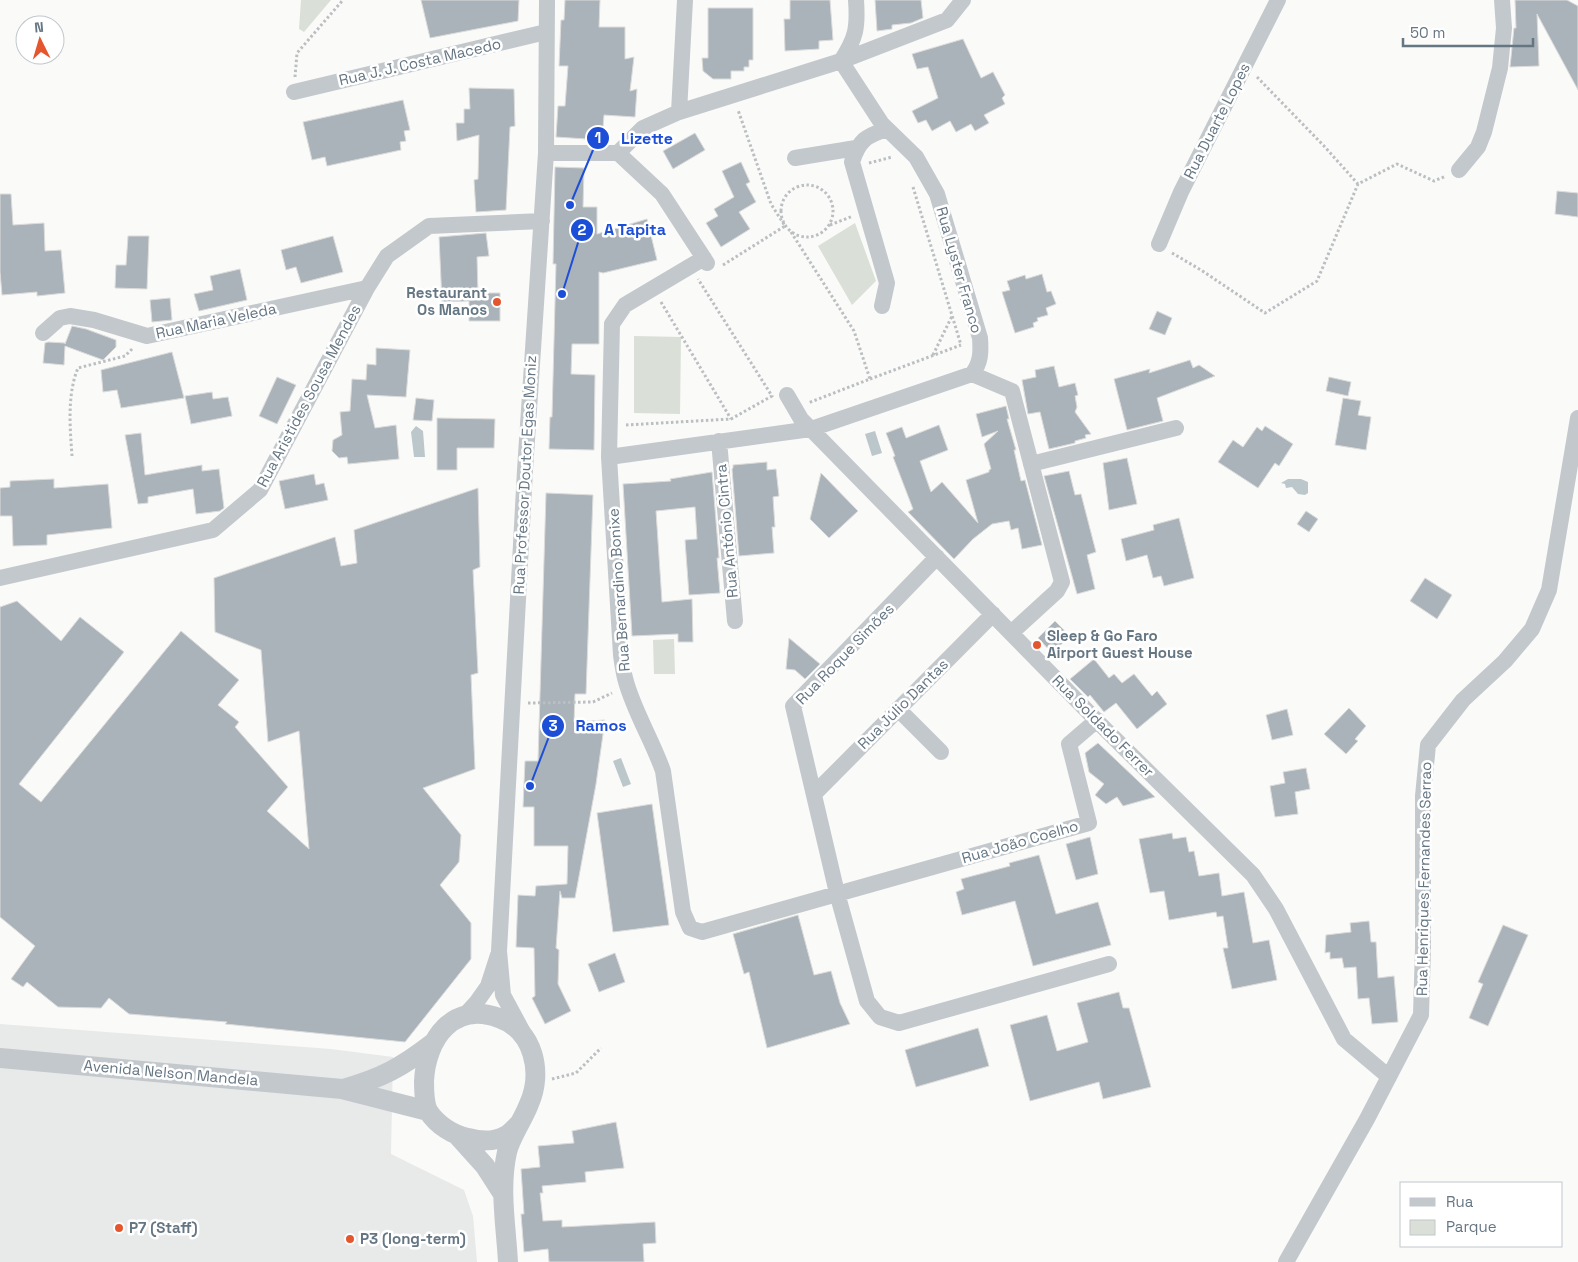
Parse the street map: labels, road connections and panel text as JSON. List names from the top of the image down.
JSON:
{
  "streets": {
    "street": [
      "Rua J. J. Costa Macedo",
      "Rua Duarte Lopes",
      "Rua Lyster Franco",
      "Rua Maria Veleda",
      "Rua Aristides Sousa Mendes",
      "Rua Professor Doutor Egas Moniz",
      "Rua António Cintra",
      "Rua Bernardino Bonixe",
      "Rua Roque Simões",
      "Rua Júlio Dantas",
      "Rua Soldado Ferrer",
      "Rua João Coelho",
      "Rua Henriques Fernandes Serrao",
      "Avenida Nelson Mandela"
    ]
  },
  "crossings": [
    ["Rua J. J. Costa Macedo", "Rua Professor Doutor Egas Moniz"],
    ["Rua Maria Veleda", "Rua Aristides Sousa Mendes"],
    ["Rua Aristides Sousa Mendes", "Rua Professor Doutor Egas Moniz"],
    ["Rua Bernardino Bonixe", "Rua João Coelho"],
    ["Rua Roque Simões", "Rua Júlio Dantas"],
    ["Rua Roque Simões", "Rua Soldado Ferrer"],
    ["Rua Júlio Dantas", "Rua Soldado Ferrer"],
    ["Rua Soldado Ferrer", "Rua João Coelho"],
    ["Rua Soldado Ferrer", "Rua Henriques Fernandes Serrao"]
  ],
  "places": [
    "Lizette",
    "A Tapita",
    "Restaurant Os Manos",
    "Sleep & Go Faro Airport Guest House",
    "Ramos",
    "P7 (Staff)",
    "P3 (long-term)"
  ],
  "legend": ["Rua", "Parque"],
  "scale_bar": "50 m",
  "north": "top"
}
